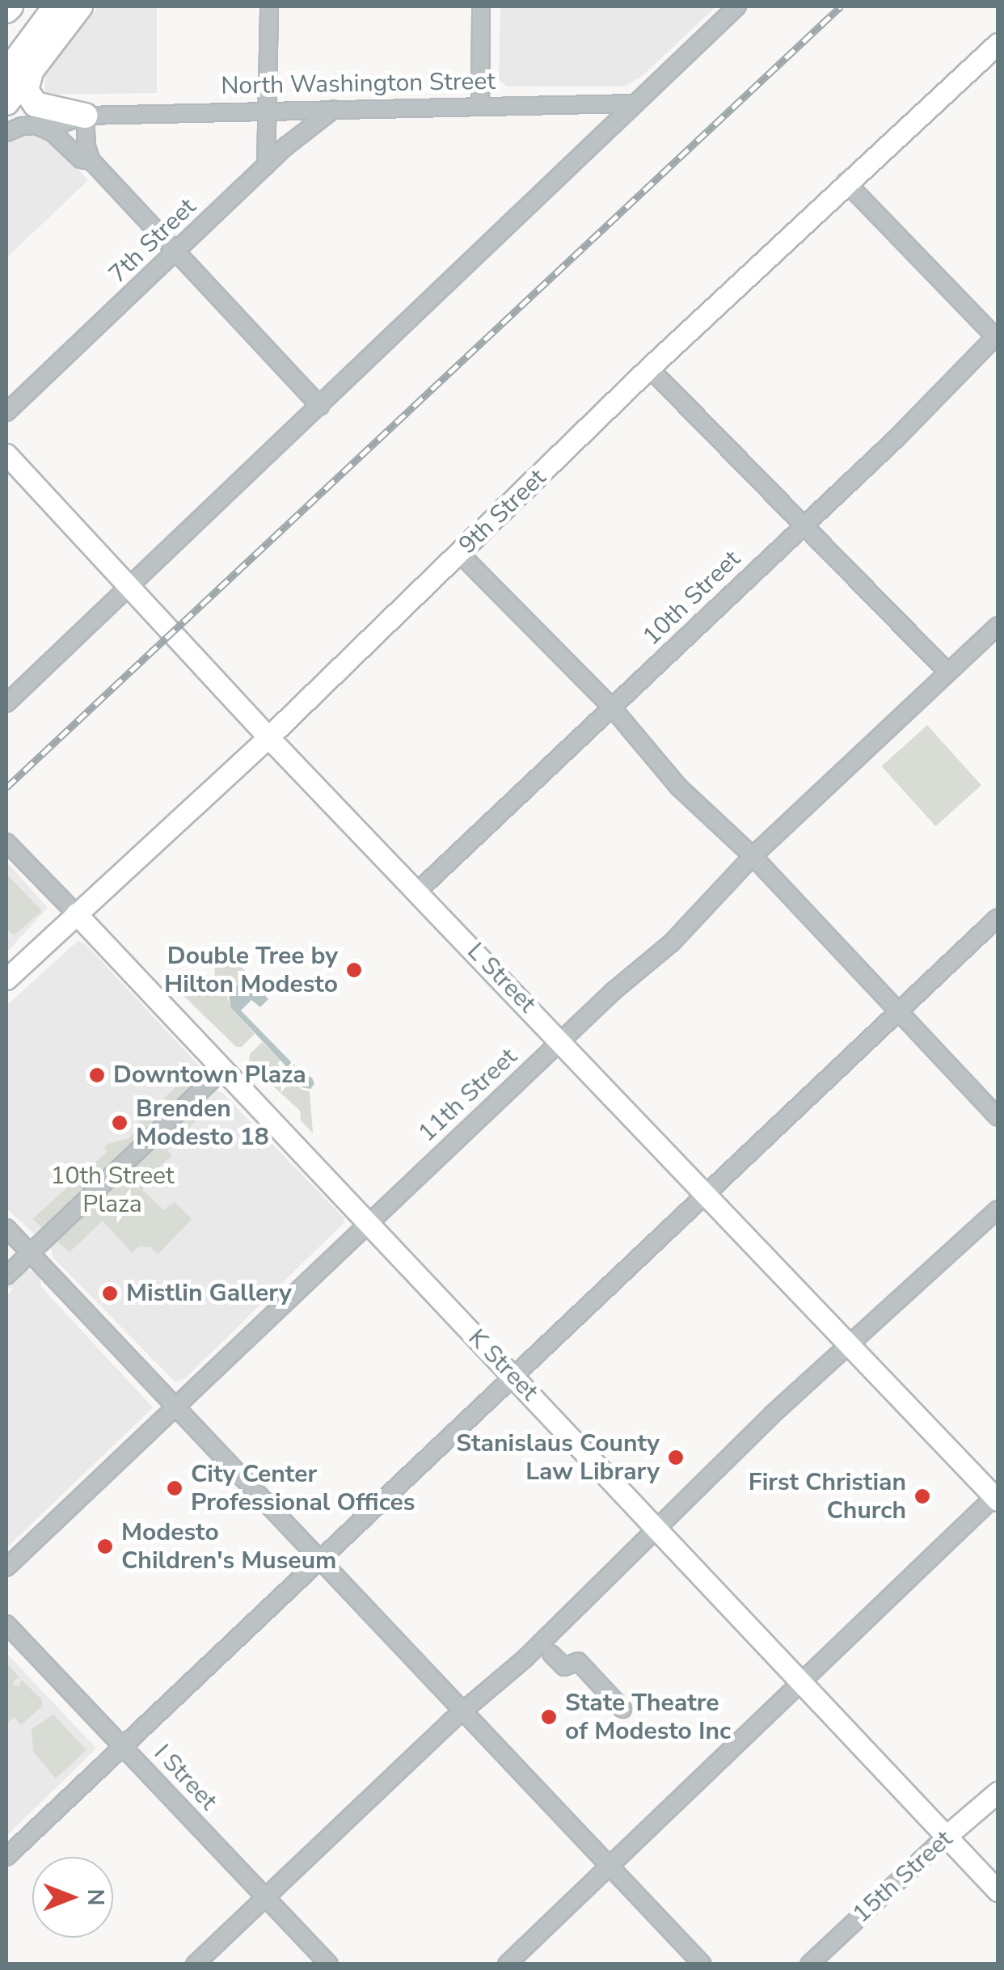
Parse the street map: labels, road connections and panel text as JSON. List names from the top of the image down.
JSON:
{
  "streets": {
    "main road": [
      "9th Street",
      "L Street",
      "K Street",
      "15th Street"
    ],
    "street": [
      "North Washington Street",
      "7th Street",
      "10th Street",
      "11th Street",
      "I Street"
    ]
  },
  "crossings": [
    ["North Washington Street", "7th Street"],
    ["9th Street", "L Street"],
    ["9th Street", "K Street"],
    ["10th Street", "L Street"],
    ["L Street", "11th Street"],
    ["11th Street", "K Street"],
    ["K Street", "15th Street"]
  ],
  "parks": ["10th Street Plaza"],
  "places": [
    "Double Tree by Hilton Modesto",
    "Downtown Plaza",
    "Brenden Modesto 18",
    "Mistlin Gallery",
    "Stanislaus County Law Library",
    "City Center Professional Offices",
    "First Christian Church",
    "Modesto Children's Museum",
    "State Theatre of Modesto Inc"
  ],
  "north": "right"
}
